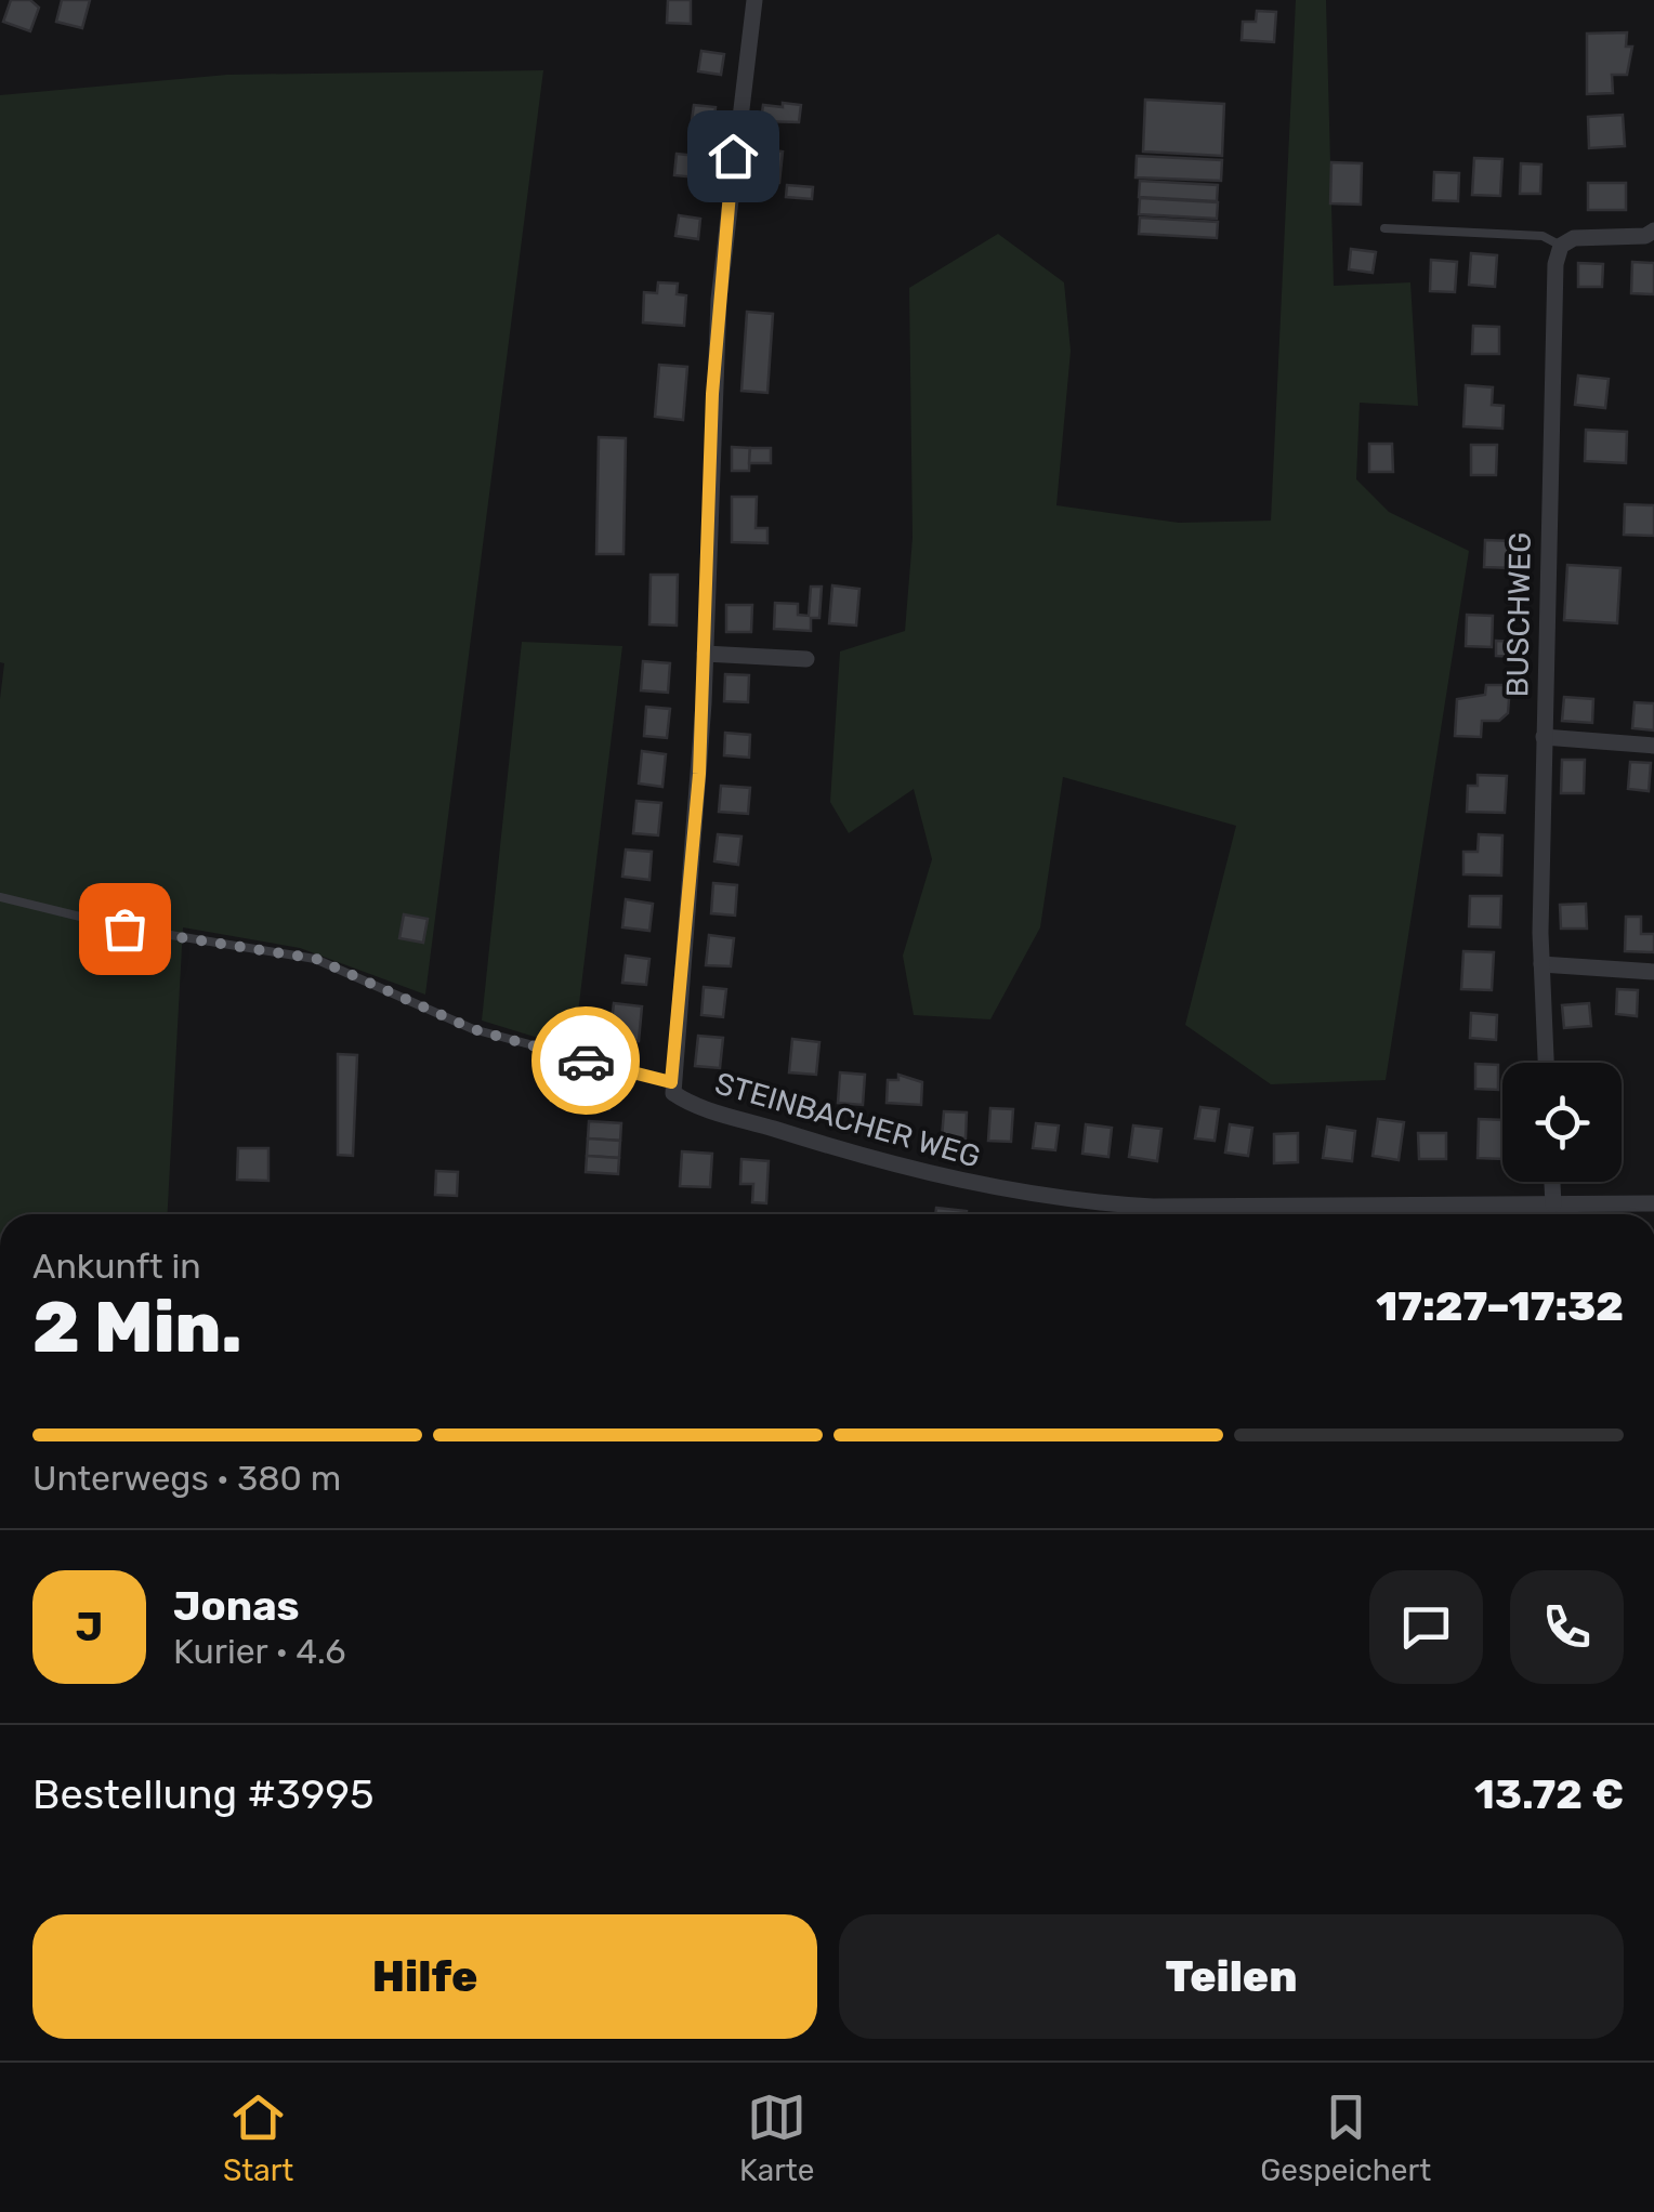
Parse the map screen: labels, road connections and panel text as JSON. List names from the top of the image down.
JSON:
{
  "streets": {
    "street": ["BUSCHWEG", "STEINBACHER WEG"]
  },
  "page": {
    "heading": ["2 Min.", "Ankunft in", "17:27–17:32"],
    "panel": [
      "Jonas",
      "Kurier · 4.6",
      "Bestellung #3995",
      "13.72 €"
    ],
    "bar": "Unterwegs · 380 m",
    "round": "J",
    "buttons": ["Hilfe", "Teilen"],
    "tabs": ["Start", "Karte", "Gespeichert"]
  }
}
